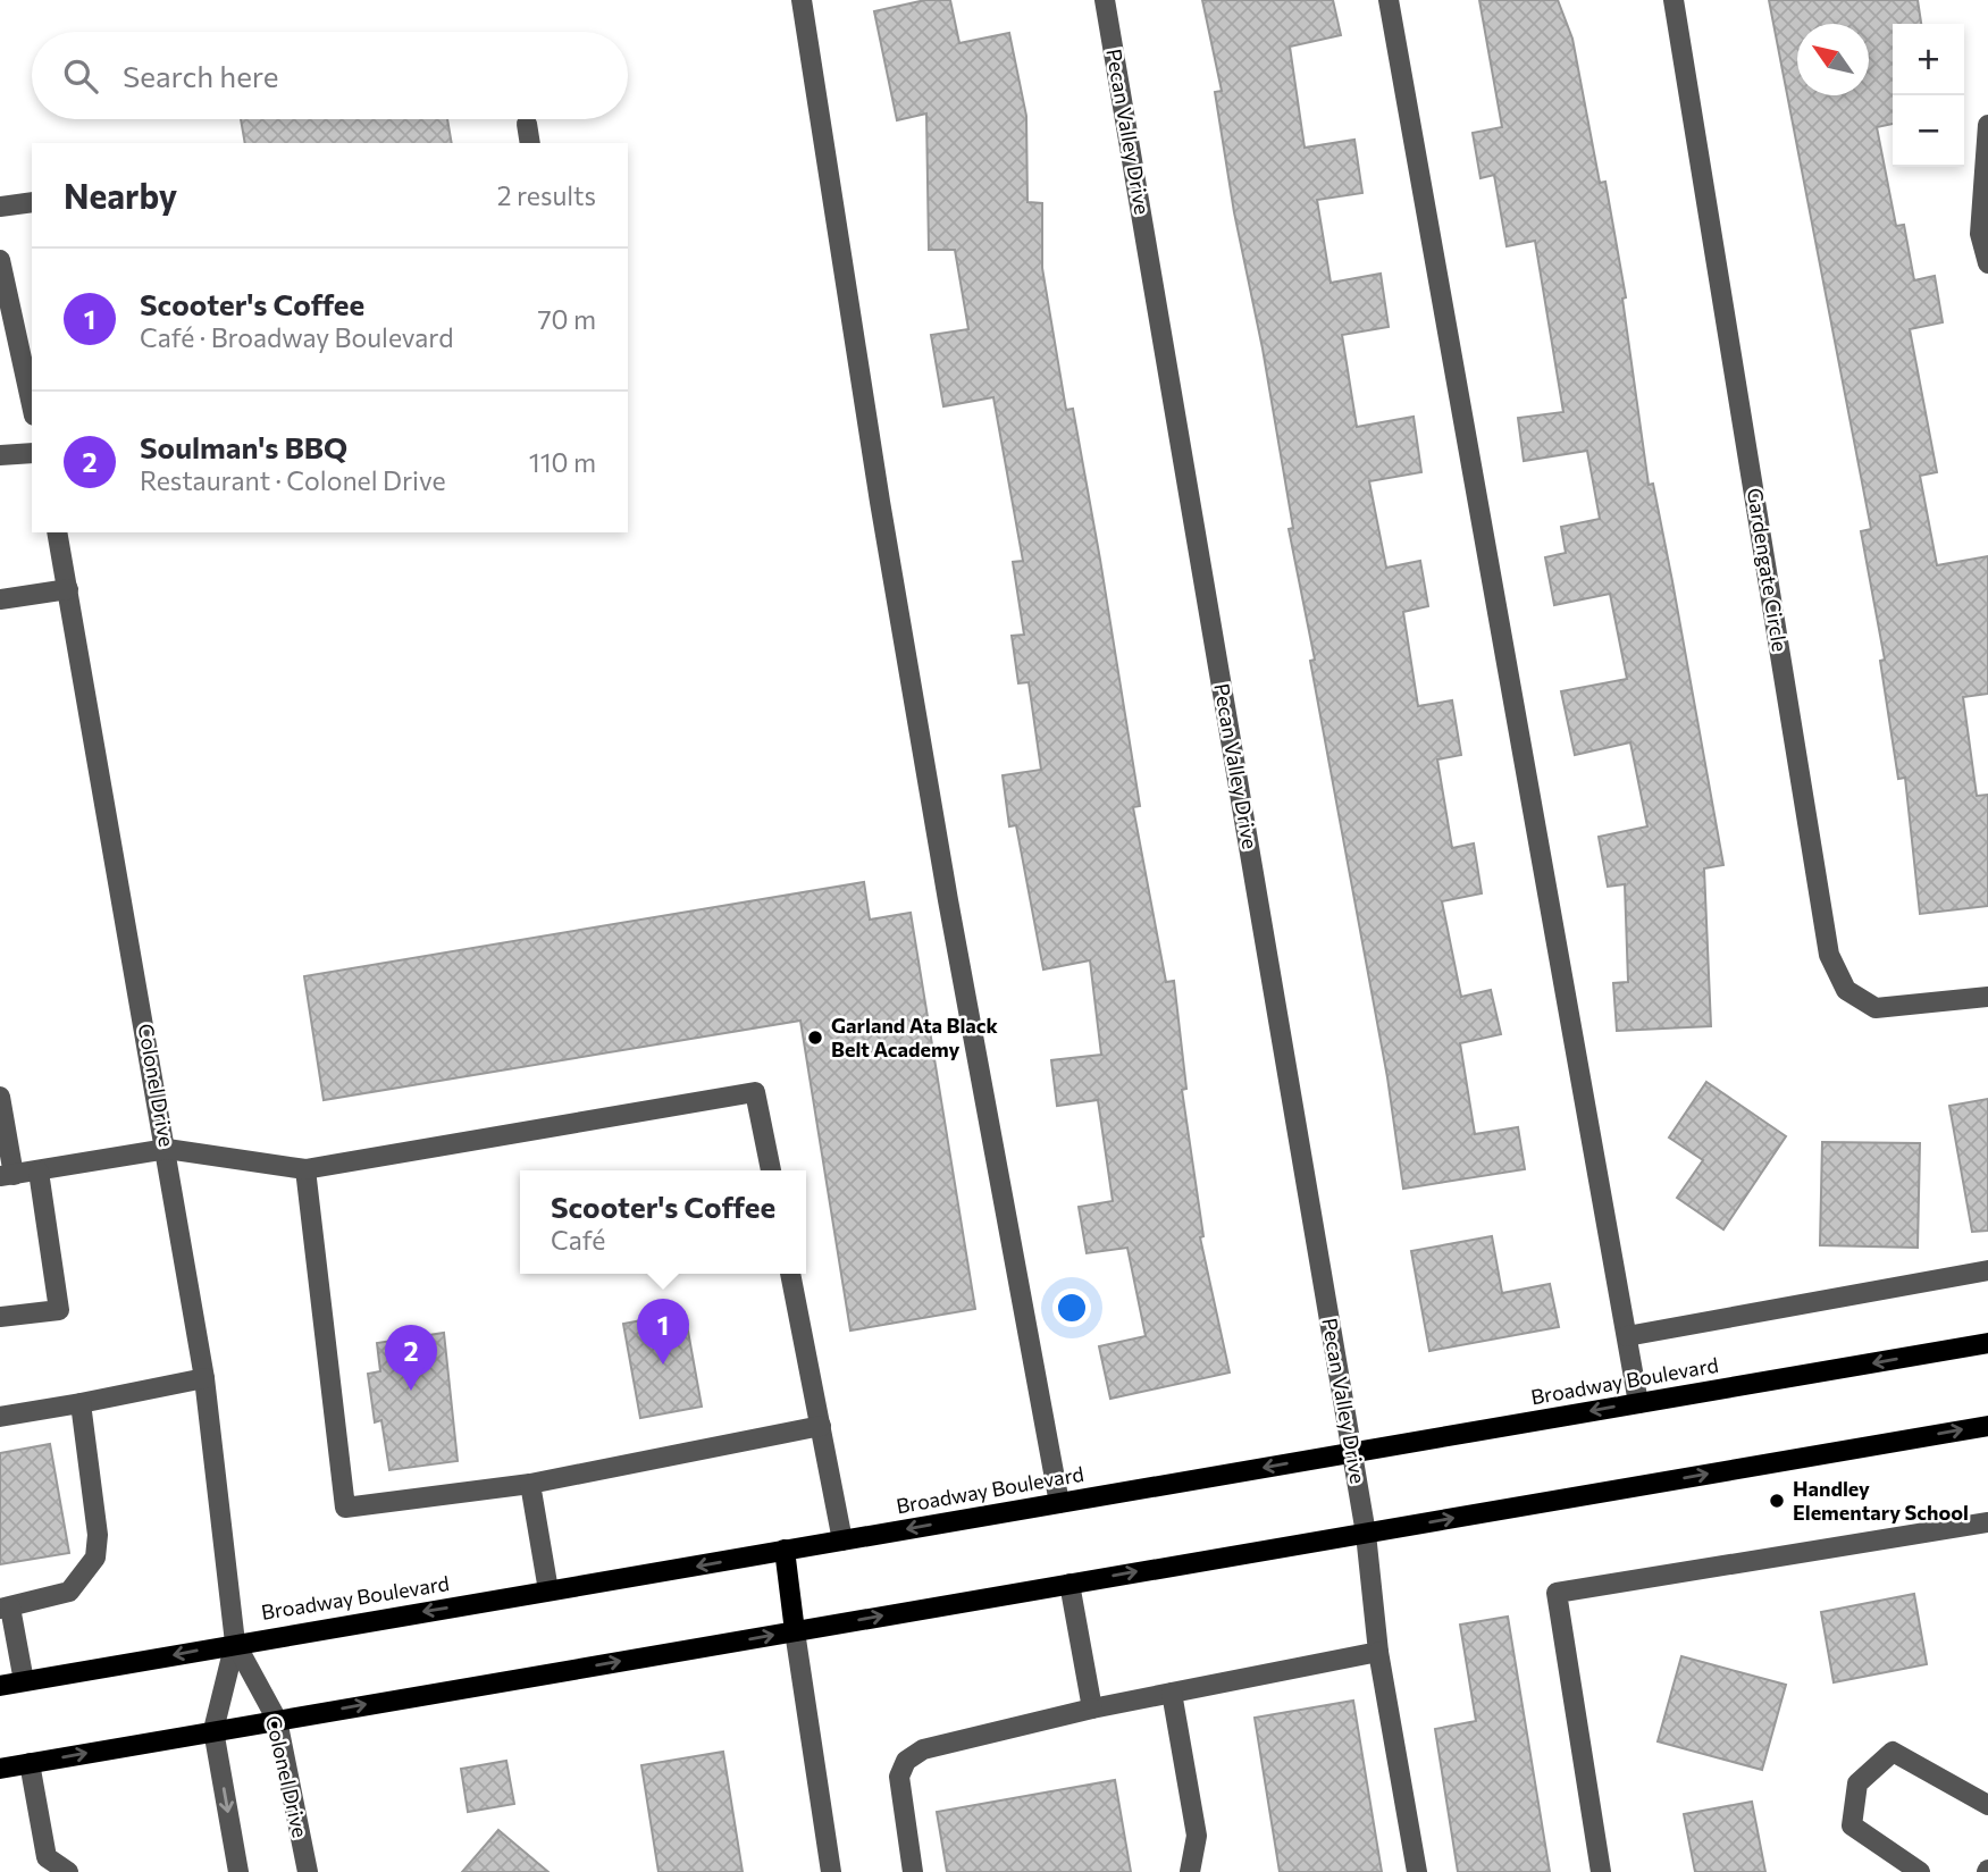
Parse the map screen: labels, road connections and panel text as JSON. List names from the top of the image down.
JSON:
{
  "streets": {
    "main road": ["Broadway Boulevard"],
    "street": ["Pecan Valley Drive", "Gardengate Circle", "Colonel Drive"]
  },
  "crossings": [
    ["Pecan Valley Drive", "Broadway Boulevard"],
    ["Colonel Drive", "Broadway Boulevard"]
  ],
  "places": ["Garland Ata Black Belt Academy", "Handley Elementary School"],
  "north": "top left",
  "page": {
    "map_buttons": ["+", "−"],
    "search": "Search here",
    "heading": ["Nearby", "2 results"],
    "list": [
      {
        "mark": "1",
        "name": "Scooter's Coffee",
        "note": "Café · Broadway Boulevard",
        "value": "70 m"
      },
      {
        "mark": "2",
        "name": "Soulman's BBQ",
        "note": "Restaurant · Colonel Drive",
        "value": "110 m"
      }
    ],
    "popup": ["Scooter's Coffee", "Café"],
    "pins": ["1", "2"]
  }
}
